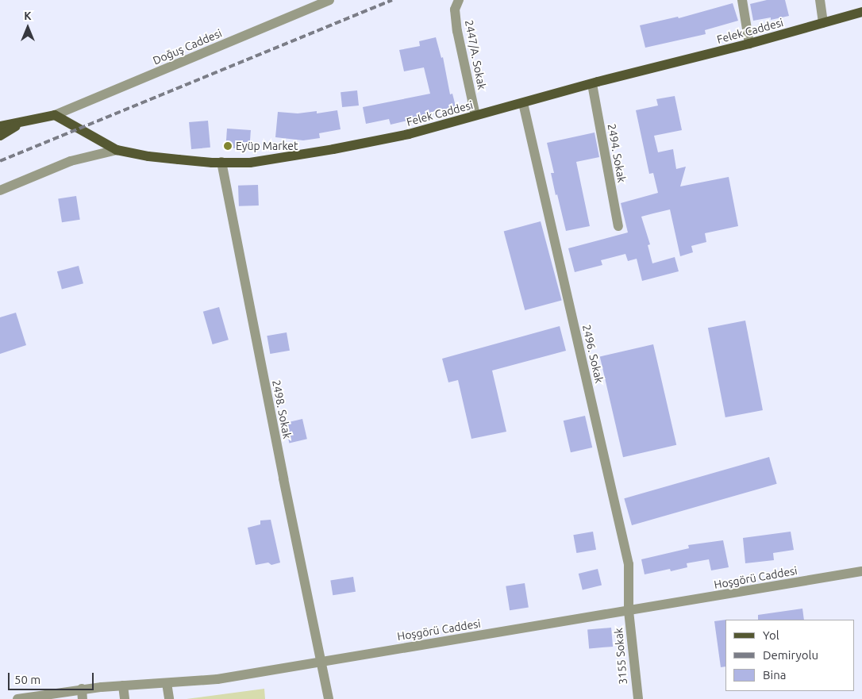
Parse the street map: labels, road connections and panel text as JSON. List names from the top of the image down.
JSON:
{
  "streets": {
    "main road": ["Felek Caddesi"],
    "street": [
      "Doğuş Caddesi",
      "2447/A. Sokak",
      "2494. Sokak",
      "2496. Sokak",
      "2498. Sokak",
      "Hoşgörü Caddesi",
      "3155 Sokak"
    ]
  },
  "crossings": [
    ["Felek Caddesi", "Doğuş Caddesi"],
    ["Felek Caddesi", "2447/A. Sokak"],
    ["Felek Caddesi", "2494. Sokak"],
    ["Felek Caddesi", "2496. Sokak"],
    ["Felek Caddesi", "2498. Sokak"],
    ["2496. Sokak", "Hoşgörü Caddesi"],
    ["2496. Sokak", "3155 Sokak"],
    ["2498. Sokak", "Hoşgörü Caddesi"],
    ["Hoşgörü Caddesi", "3155 Sokak"]
  ],
  "places": ["Eyüp Market"],
  "legend": ["Yol", "Demiryolu", "Bina"],
  "scale_bar": "50 m",
  "north": "top"
}
